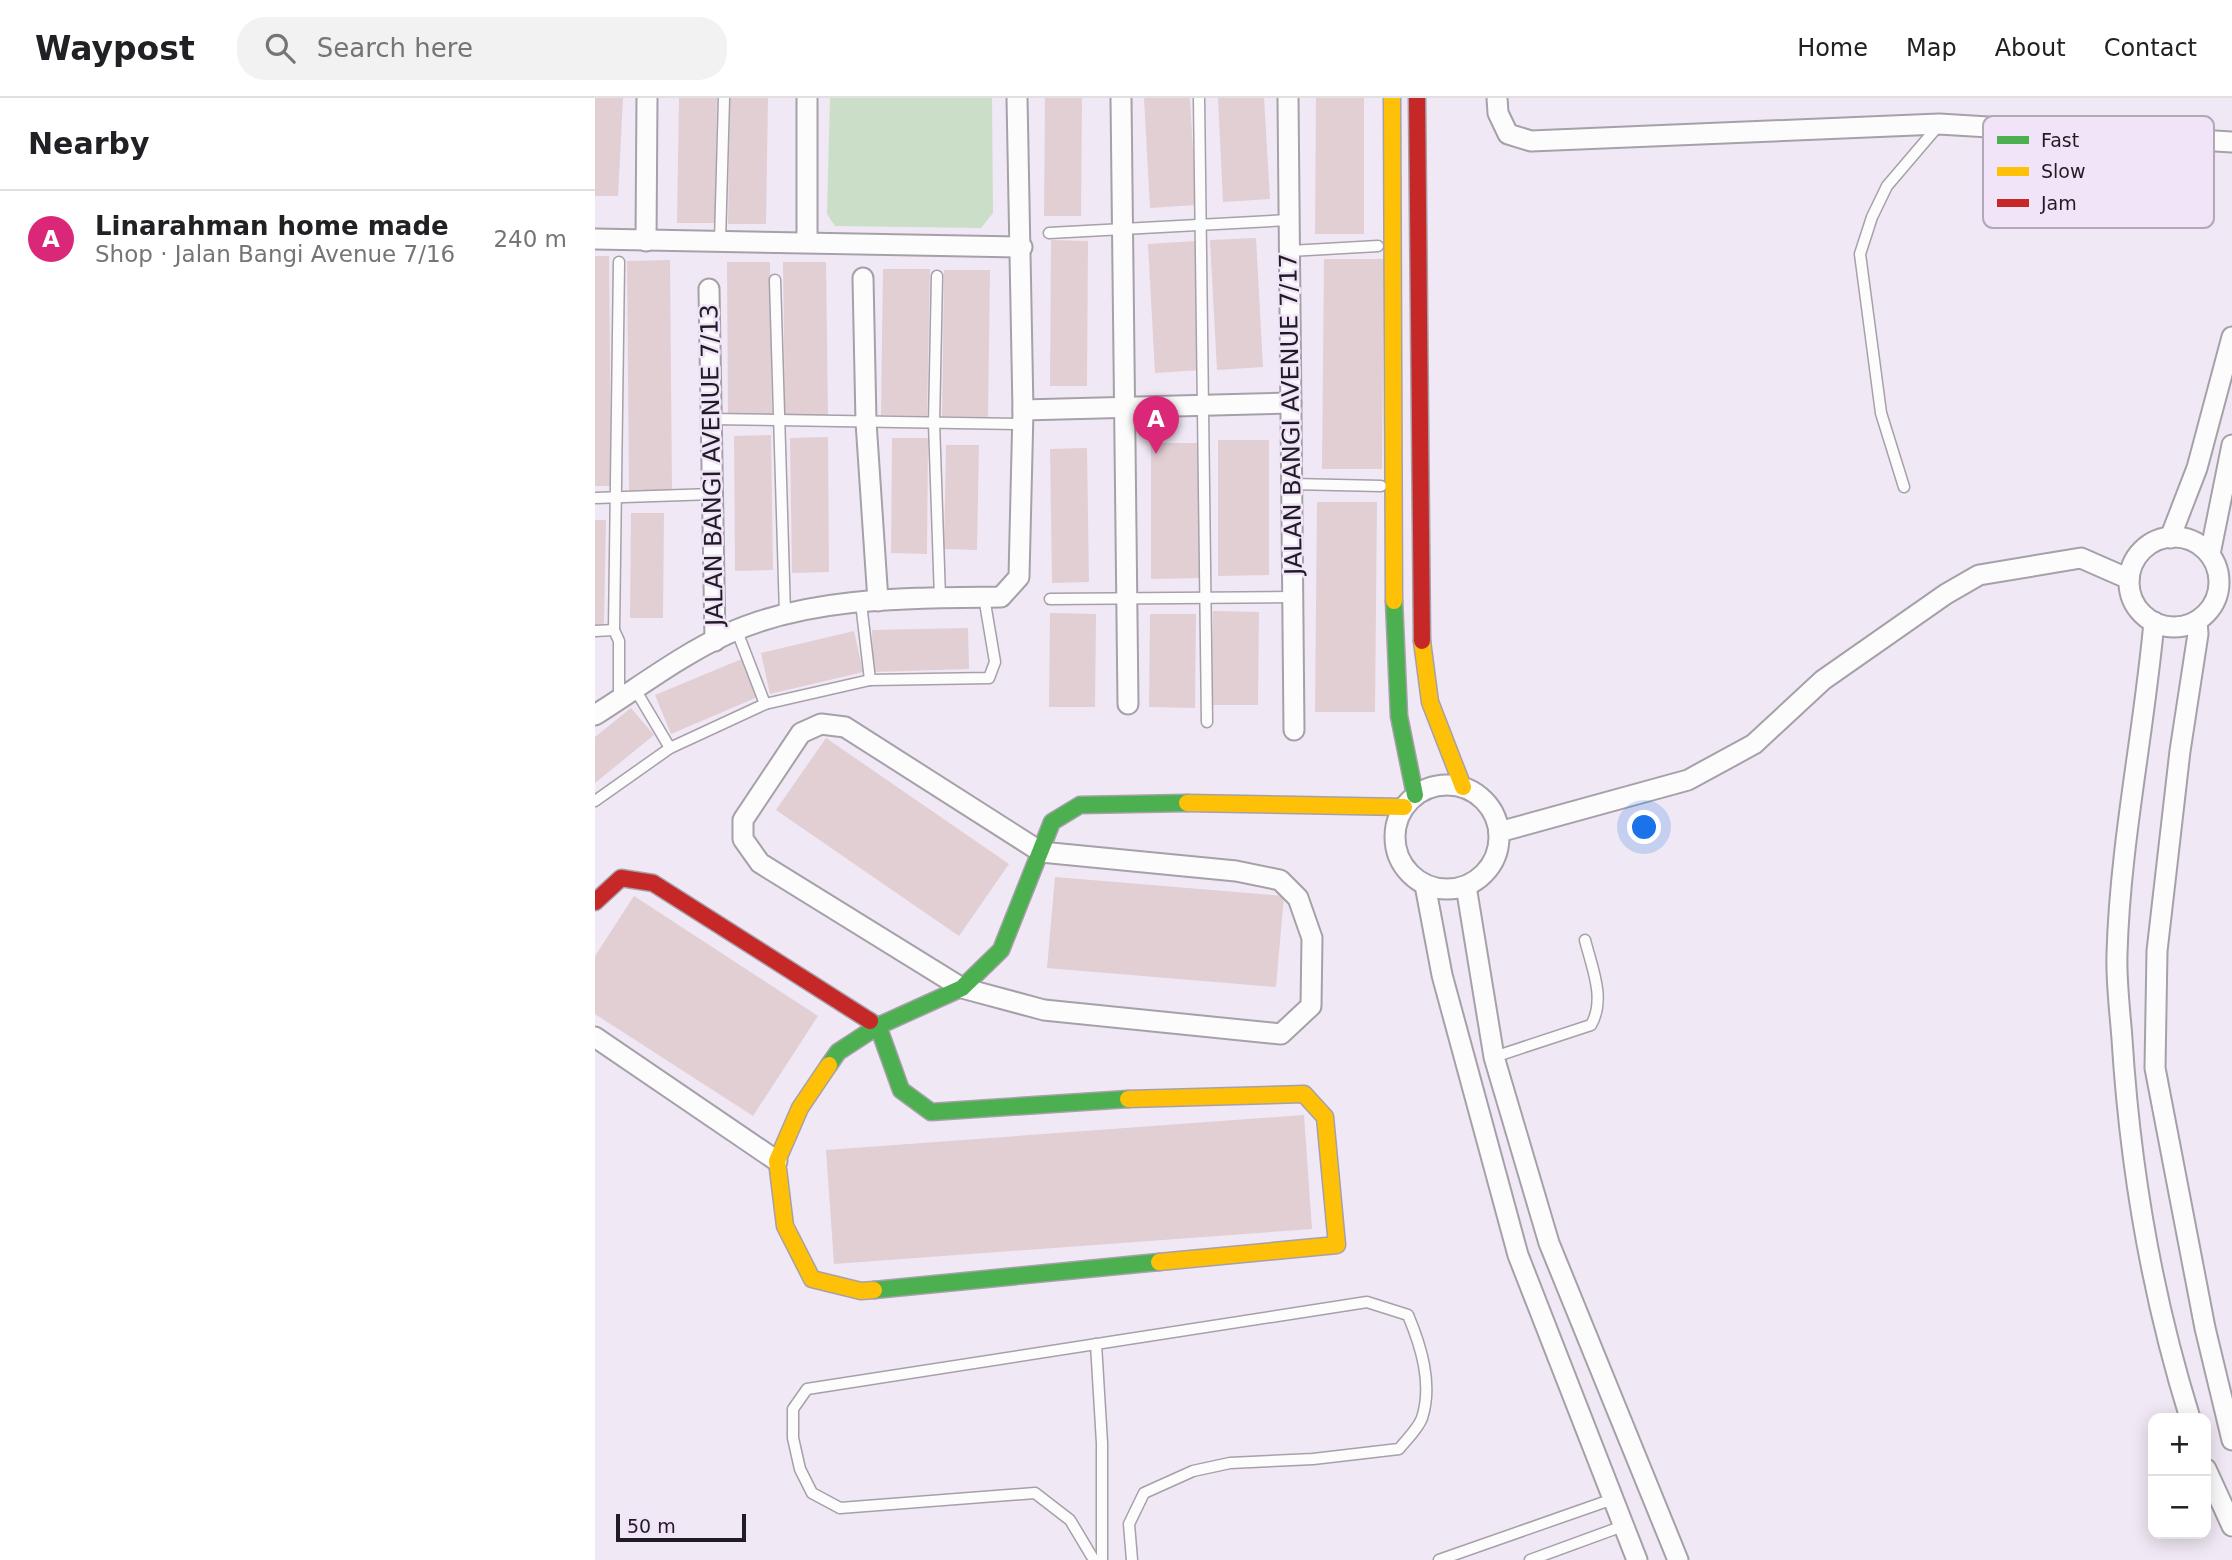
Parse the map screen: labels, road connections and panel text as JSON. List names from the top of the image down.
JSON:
{
  "streets": {
    "street": ["JALAN BANGI AVENUE 7/17", "JALAN BANGI AVENUE 7/13"]
  },
  "legend": ["Fast", "Slow", "Jam"],
  "scale_bar": "50 m",
  "page": {
    "header": "Waypost",
    "search": "Search here",
    "nav": [
      "Home",
      "Map",
      "About",
      "Contact"
    ],
    "heading": "Nearby",
    "list": [
      {
        "mark": "A",
        "name": "Linarahman home made",
        "note": "Shop · Jalan Bangi Avenue 7/16",
        "value": "240 m"
      }
    ],
    "pins": "A",
    "map_buttons": ["+", "−"],
    "scale": "50 m"
  }
}
